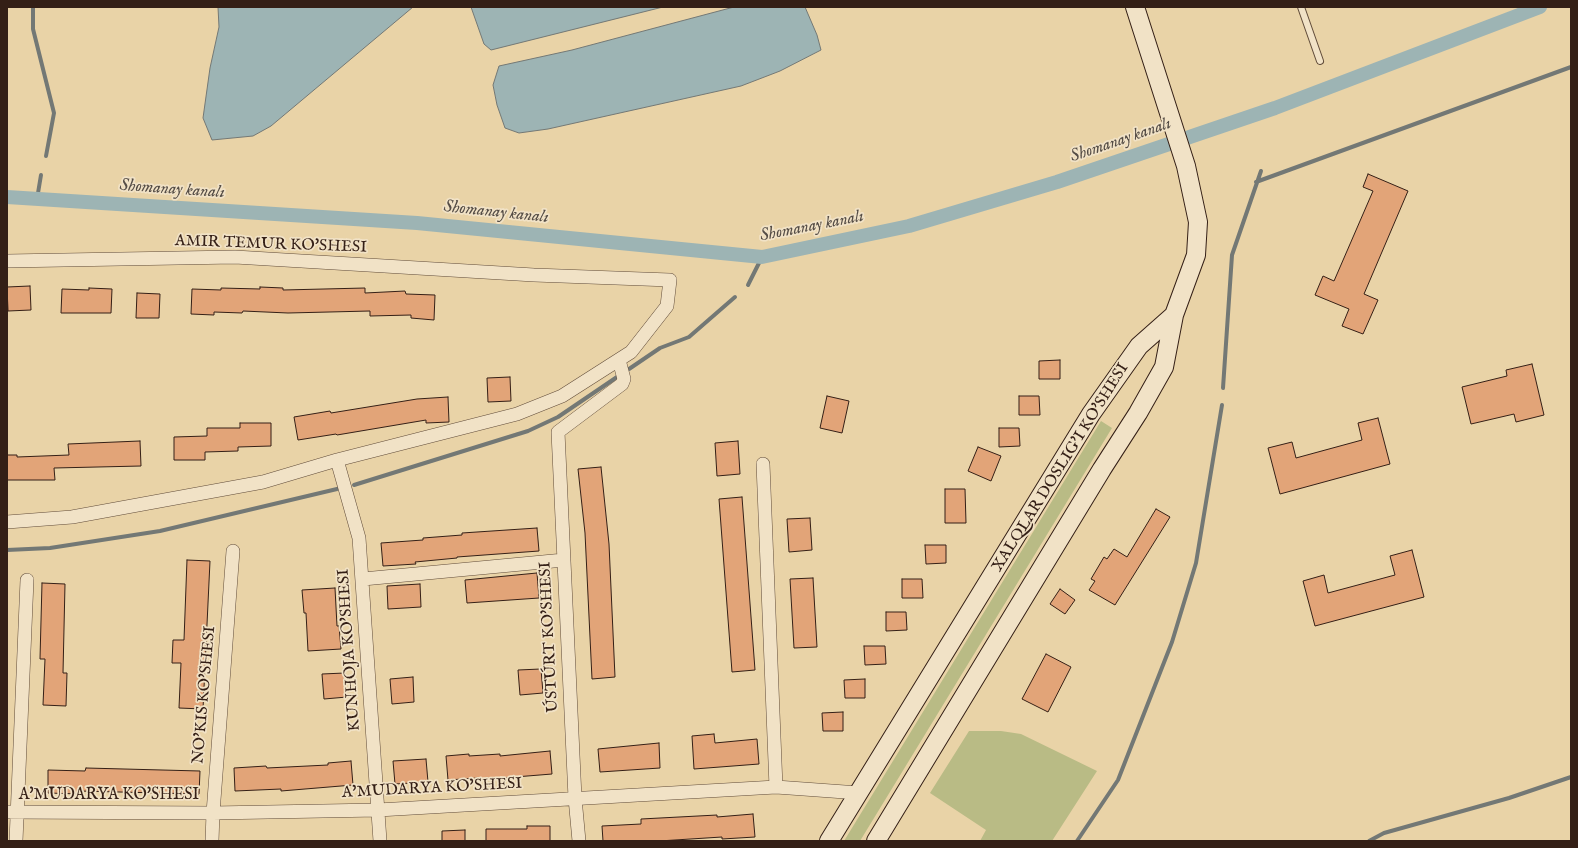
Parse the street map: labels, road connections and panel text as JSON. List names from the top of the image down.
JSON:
{
  "streets": {
    "main road": ["XALQLAR DOSLIG'I KO'SHESI"],
    "street": [
      "AMIR TEMUR KO'SHESI",
      "ÚSTÚRT KO'SHESI",
      "KUNHOJA KO'SHESI",
      "NO'KIS KO'SHESI",
      "A'MUDARYA KO'SHESI"
    ]
  },
  "crossings": [
    ["AMIR TEMUR KO'SHESI", "ÚSTÚRT KO'SHESI"],
    ["XALQLAR DOSLIG'I KO'SHESI", "A'MUDARYA KO'SHESI"],
    ["ÚSTÚRT KO'SHESI", "A'MUDARYA KO'SHESI"],
    ["KUNHOJA KO'SHESI", "A'MUDARYA KO'SHESI"],
    ["NO'KIS KO'SHESI", "A'MUDARYA KO'SHESI"]
  ],
  "water": ["Shomanay kanalı"]
}
